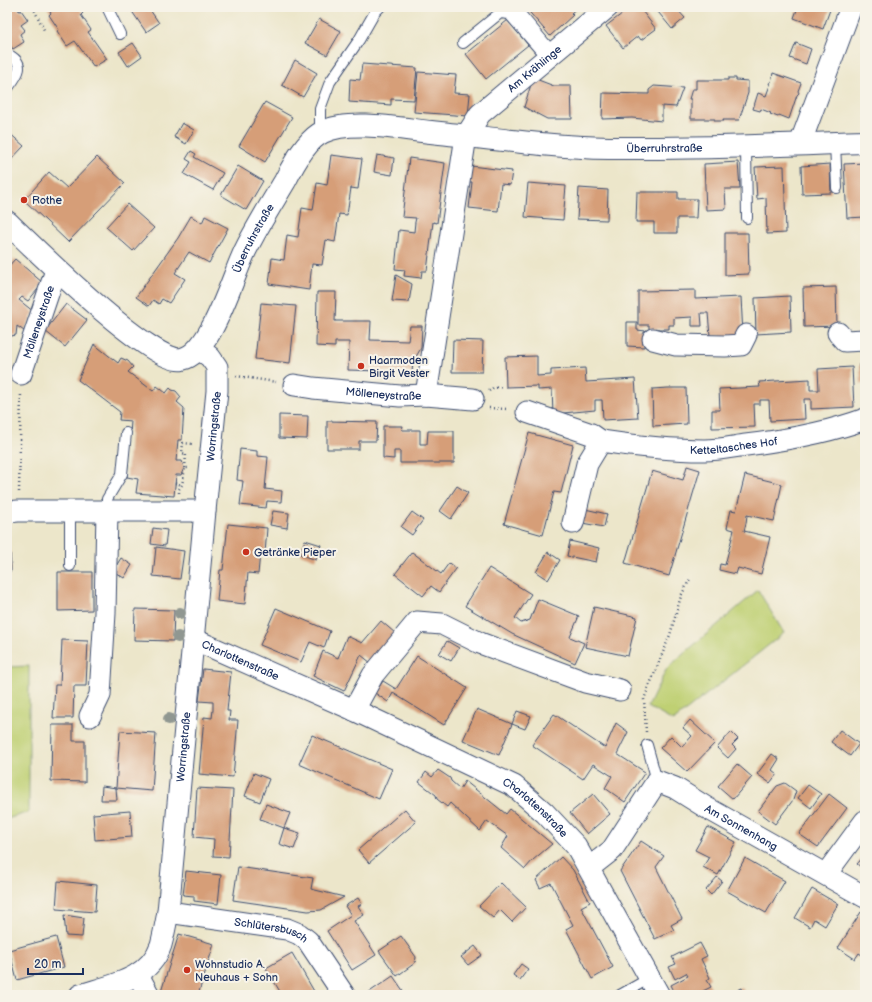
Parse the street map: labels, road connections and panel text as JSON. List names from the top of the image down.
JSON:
{
  "streets": {
    "main road": ["Überruhrstraße", "Mölleneystraße"],
    "street": [
      "Am Krählinge",
      "Worringstraße",
      "Ketteltasches Hof",
      "Charlottenstraße",
      "Am Sonnenhang",
      "Schlütersbusch"
    ]
  },
  "crossings": [
    ["Am Krählinge", "Überruhrstraße"],
    ["Überruhrstraße", "Mölleneystraße"],
    ["Überruhrstraße", "Worringstraße"],
    ["Mölleneystraße", "Worringstraße"],
    ["Worringstraße", "Charlottenstraße"],
    ["Worringstraße", "Schlütersbusch"]
  ],
  "places": [
    "Rothe",
    "Haarmoden Birgit Vester",
    "Getränke Pieper",
    "Wohnstudio A. Neuhaus + Sohn"
  ],
  "scale_bar": "20 m"
}
